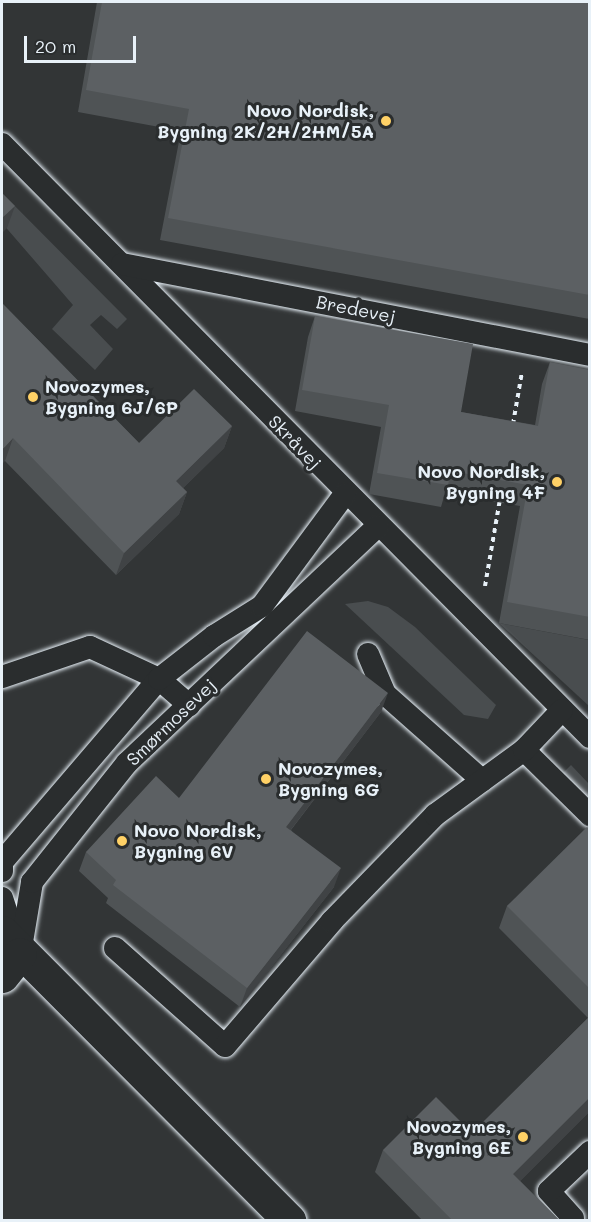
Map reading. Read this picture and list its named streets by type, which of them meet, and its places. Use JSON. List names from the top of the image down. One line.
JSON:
{"streets":{"lane":["Bredevej","Skråvej","Smørmosevej"]},"crossings":[["Bredevej","Skråvej"],["Skråvej","Smørmosevej"]],"places":["Novo Nordisk, Bygning 2K/2H/2HM/5A","Novozymes, Bygning 6J/6P","Novo Nordisk, Bygning 4F","Novozymes, Bygning 6G","Novo Nordisk, Bygning 6V","Novozymes, Bygning 6E"],"scale_bar":"20 m"}
